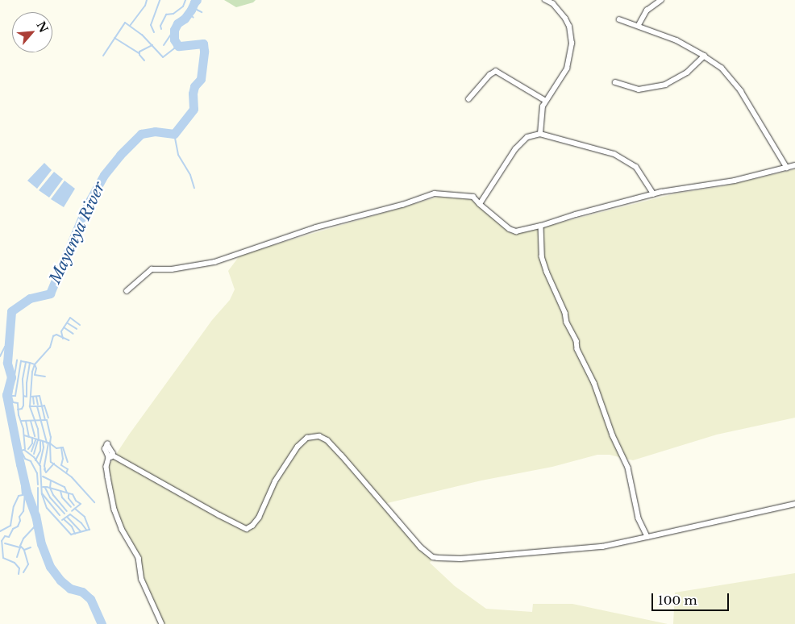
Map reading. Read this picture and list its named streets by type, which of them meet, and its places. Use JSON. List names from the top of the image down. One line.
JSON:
{"water":["Mayanya River"],"scale_bar":"100 m","north":"top right"}
